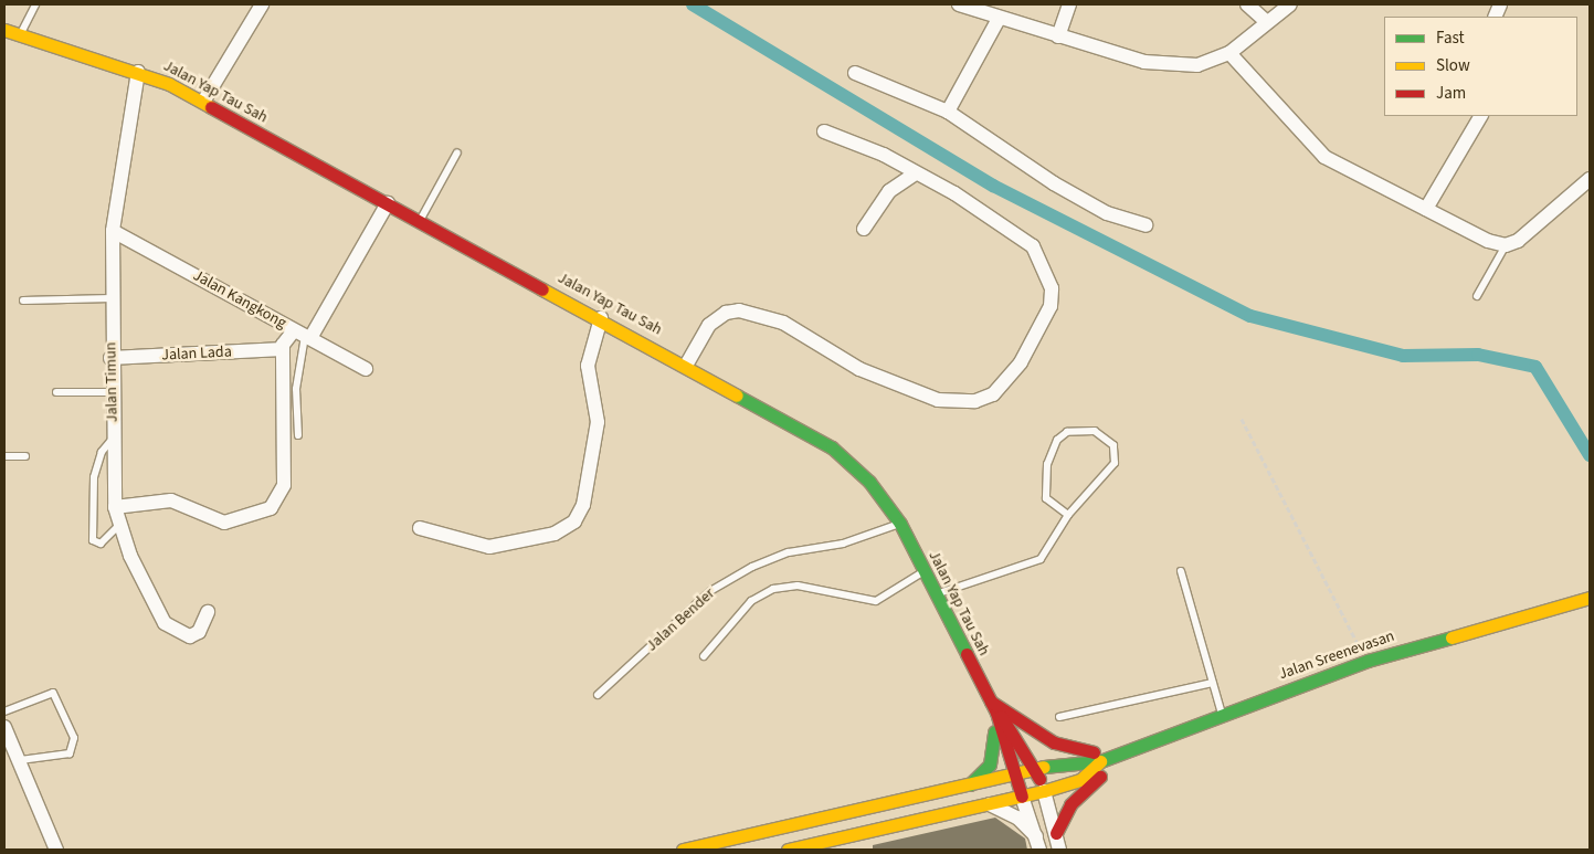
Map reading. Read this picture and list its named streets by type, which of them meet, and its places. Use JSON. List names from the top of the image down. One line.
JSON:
{"streets":{"street":["Jalan Yap Tau Sah","Jalan Kangkong","Jalan Lada","Jalan Timun","Jalan Sreenevasan"],"lane":["Jalan Bender"]},"crossings":[["Jalan Yap Tau Sah","Jalan Timun"],["Jalan Yap Tau Sah","Jalan Bender"],["Jalan Kangkong","Jalan Timun"],["Jalan Lada","Jalan Timun"]],"legend":["Fast","Slow","Jam"]}
